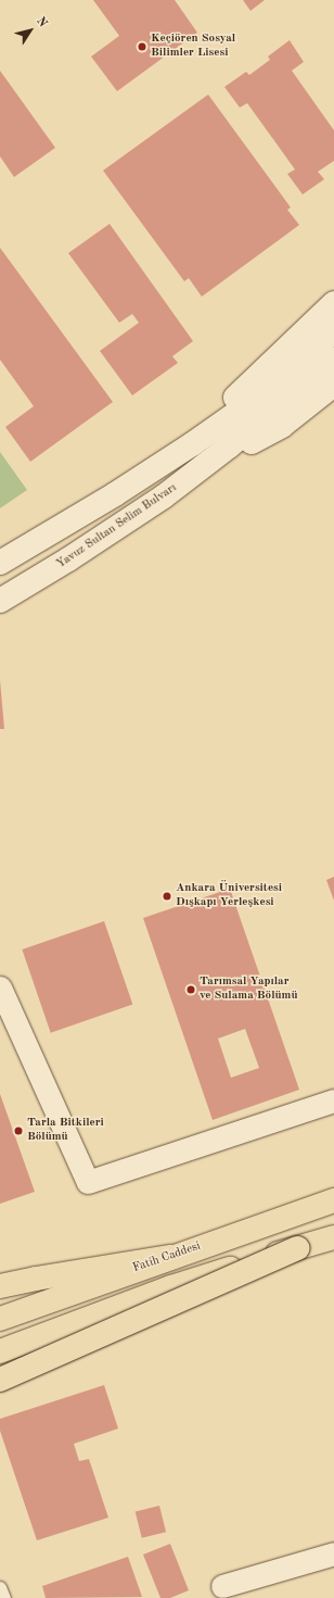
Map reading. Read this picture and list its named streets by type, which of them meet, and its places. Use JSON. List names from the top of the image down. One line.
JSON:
{"streets":{"main road":["Yavuz Sultan Selim Bulvarı","Fatih Caddesi"]},"places":["Keçiören Sosyal Bilimler Lisesi","Ankara Üniversitesi Dışkapı Yerleşkesi","Tarımsal Yapılar ve Sulama Bölümü","Tarla Bitkileri Bölümü"],"north":"top right"}
